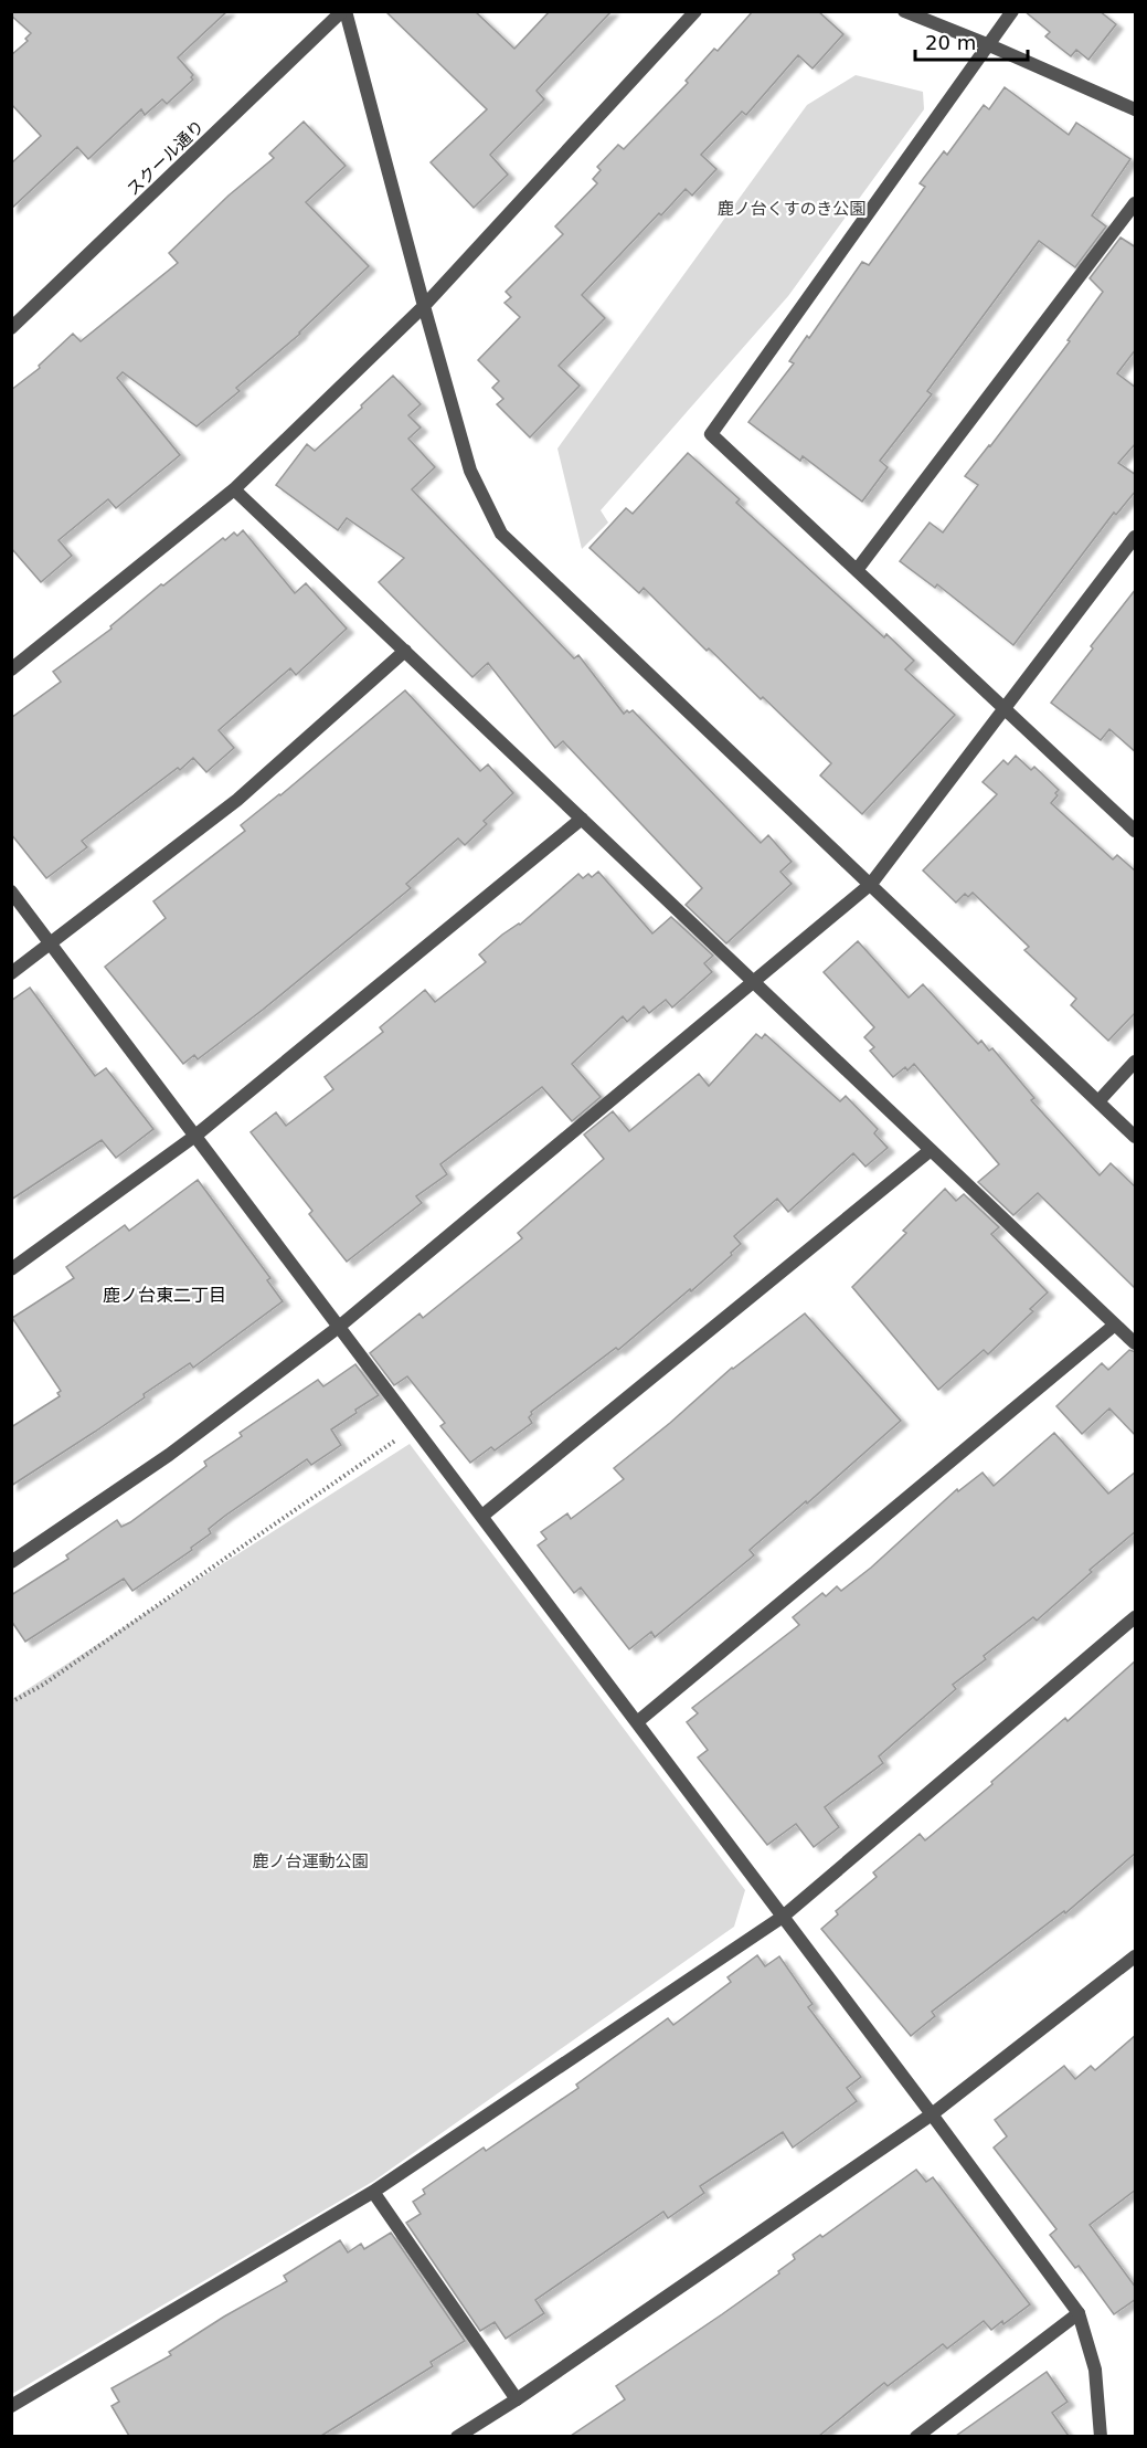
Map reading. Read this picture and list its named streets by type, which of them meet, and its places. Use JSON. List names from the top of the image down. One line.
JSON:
{"streets":{"street":["スクール通り"]},"districts":["鹿ノ台東二丁目"],"parks":["鹿ノ台くすのき公園","鹿ノ台運動公園"],"scale_bar":"20 m"}
